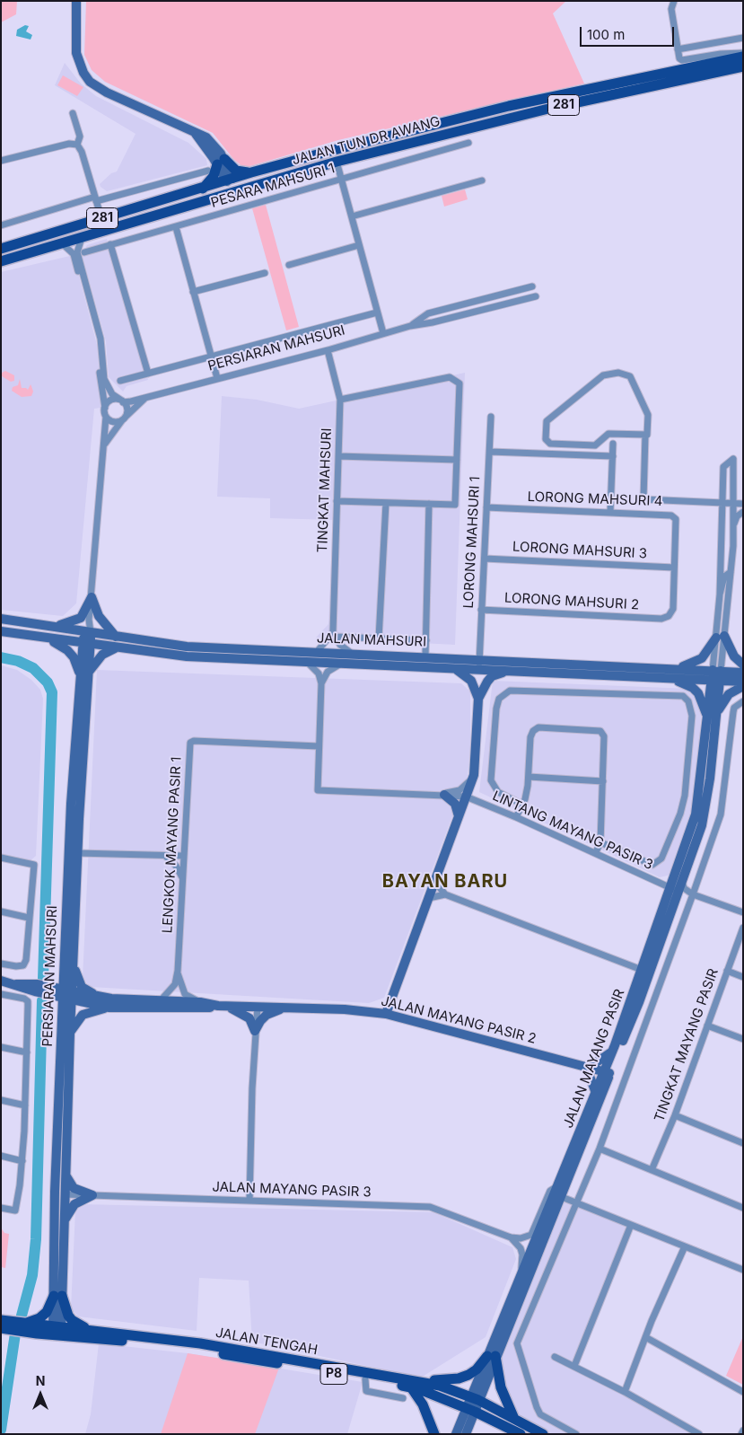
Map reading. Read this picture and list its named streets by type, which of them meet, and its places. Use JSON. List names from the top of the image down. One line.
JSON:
{"streets":{"main road":["281","JALAN TUN DR AWANG","JALAN TENGAH","P8"],"street":["PESARA MAHSURI 1","PERSIARAN MAHSURI","TINGKAT MAHSURI","LORONG MAHSURI 4","LORONG MAHSURI 1","LORONG MAHSURI 3","LORONG MAHSURI 2","JALAN MAHSURI","LINTANG MAYANG PASIR 3","LENGKOK MAYANG PASIR 1","JALAN MAYANG PASIR 2","TINGKAT MAYANG PASIR","JALAN MAYANG PASIR","JALAN MAYANG PASIR 3"]},"crossings":[["PERSIARAN MAHSURI","TINGKAT MAHSURI"],["PERSIARAN MAHSURI","JALAN MAHSURI"],["PERSIARAN MAHSURI","LENGKOK MAYANG PASIR 1"],["PERSIARAN MAHSURI","JALAN MAYANG PASIR 2"],["PERSIARAN MAHSURI","JALAN MAYANG PASIR 3"],["PERSIARAN MAHSURI","JALAN TENGAH"],["LORONG MAHSURI 4","LORONG MAHSURI 1"],["LORONG MAHSURI 4","LORONG MAHSURI 3"],["LORONG MAHSURI 4","LORONG MAHSURI 2"],["LORONG MAHSURI 1","LORONG MAHSURI 3"],["LORONG MAHSURI 1","LORONG MAHSURI 2"],["LORONG MAHSURI 1","JALAN MAHSURI"],["JALAN MAHSURI","JALAN MAYANG PASIR"],["LINTANG MAYANG PASIR 3","LENGKOK MAYANG PASIR 1"],["LINTANG MAYANG PASIR 3","JALAN MAYANG PASIR"],["LENGKOK MAYANG PASIR 1","JALAN MAYANG PASIR 2"],["JALAN MAYANG PASIR 2","JALAN MAYANG PASIR"],["JALAN MAYANG PASIR","JALAN MAYANG PASIR 3"],["JALAN MAYANG PASIR","JALAN TENGAH"]],"districts":["BAYAN BARU"],"scale_bar":"100 m","north":"top"}
